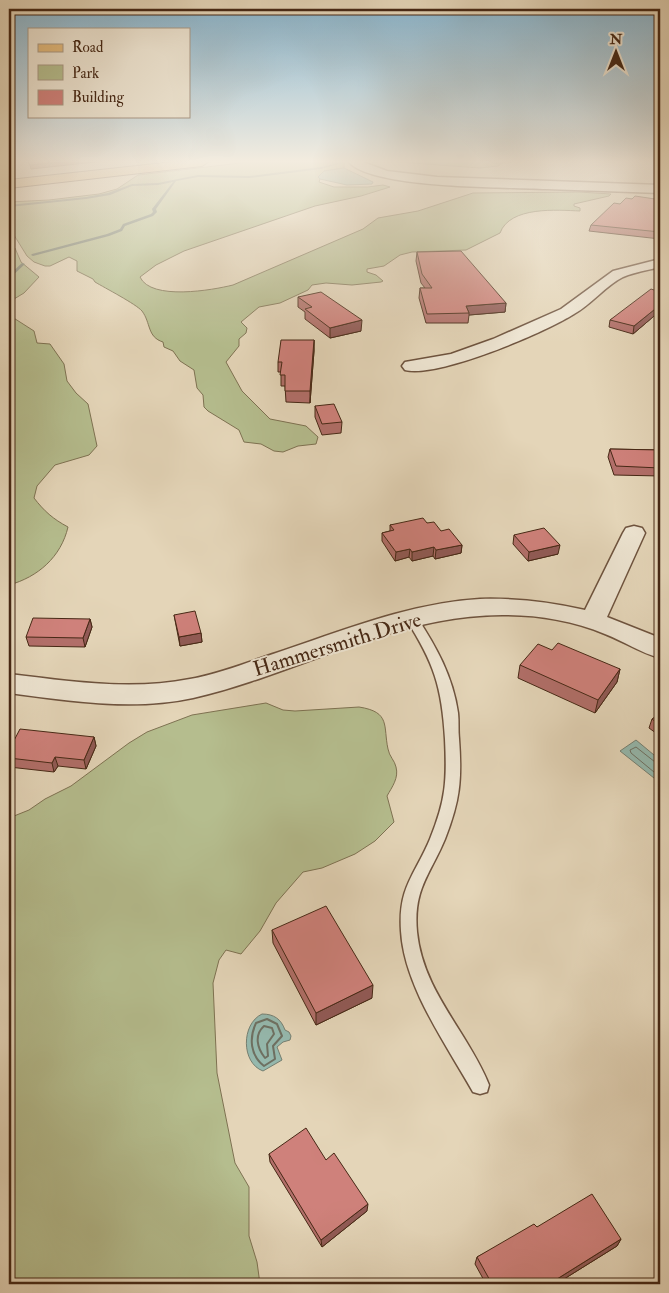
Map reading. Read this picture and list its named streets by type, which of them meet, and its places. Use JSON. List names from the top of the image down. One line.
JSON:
{"streets":{"street":["Hammersmith Drive"]},"legend":["Road","Park","Building"],"north":"top"}
